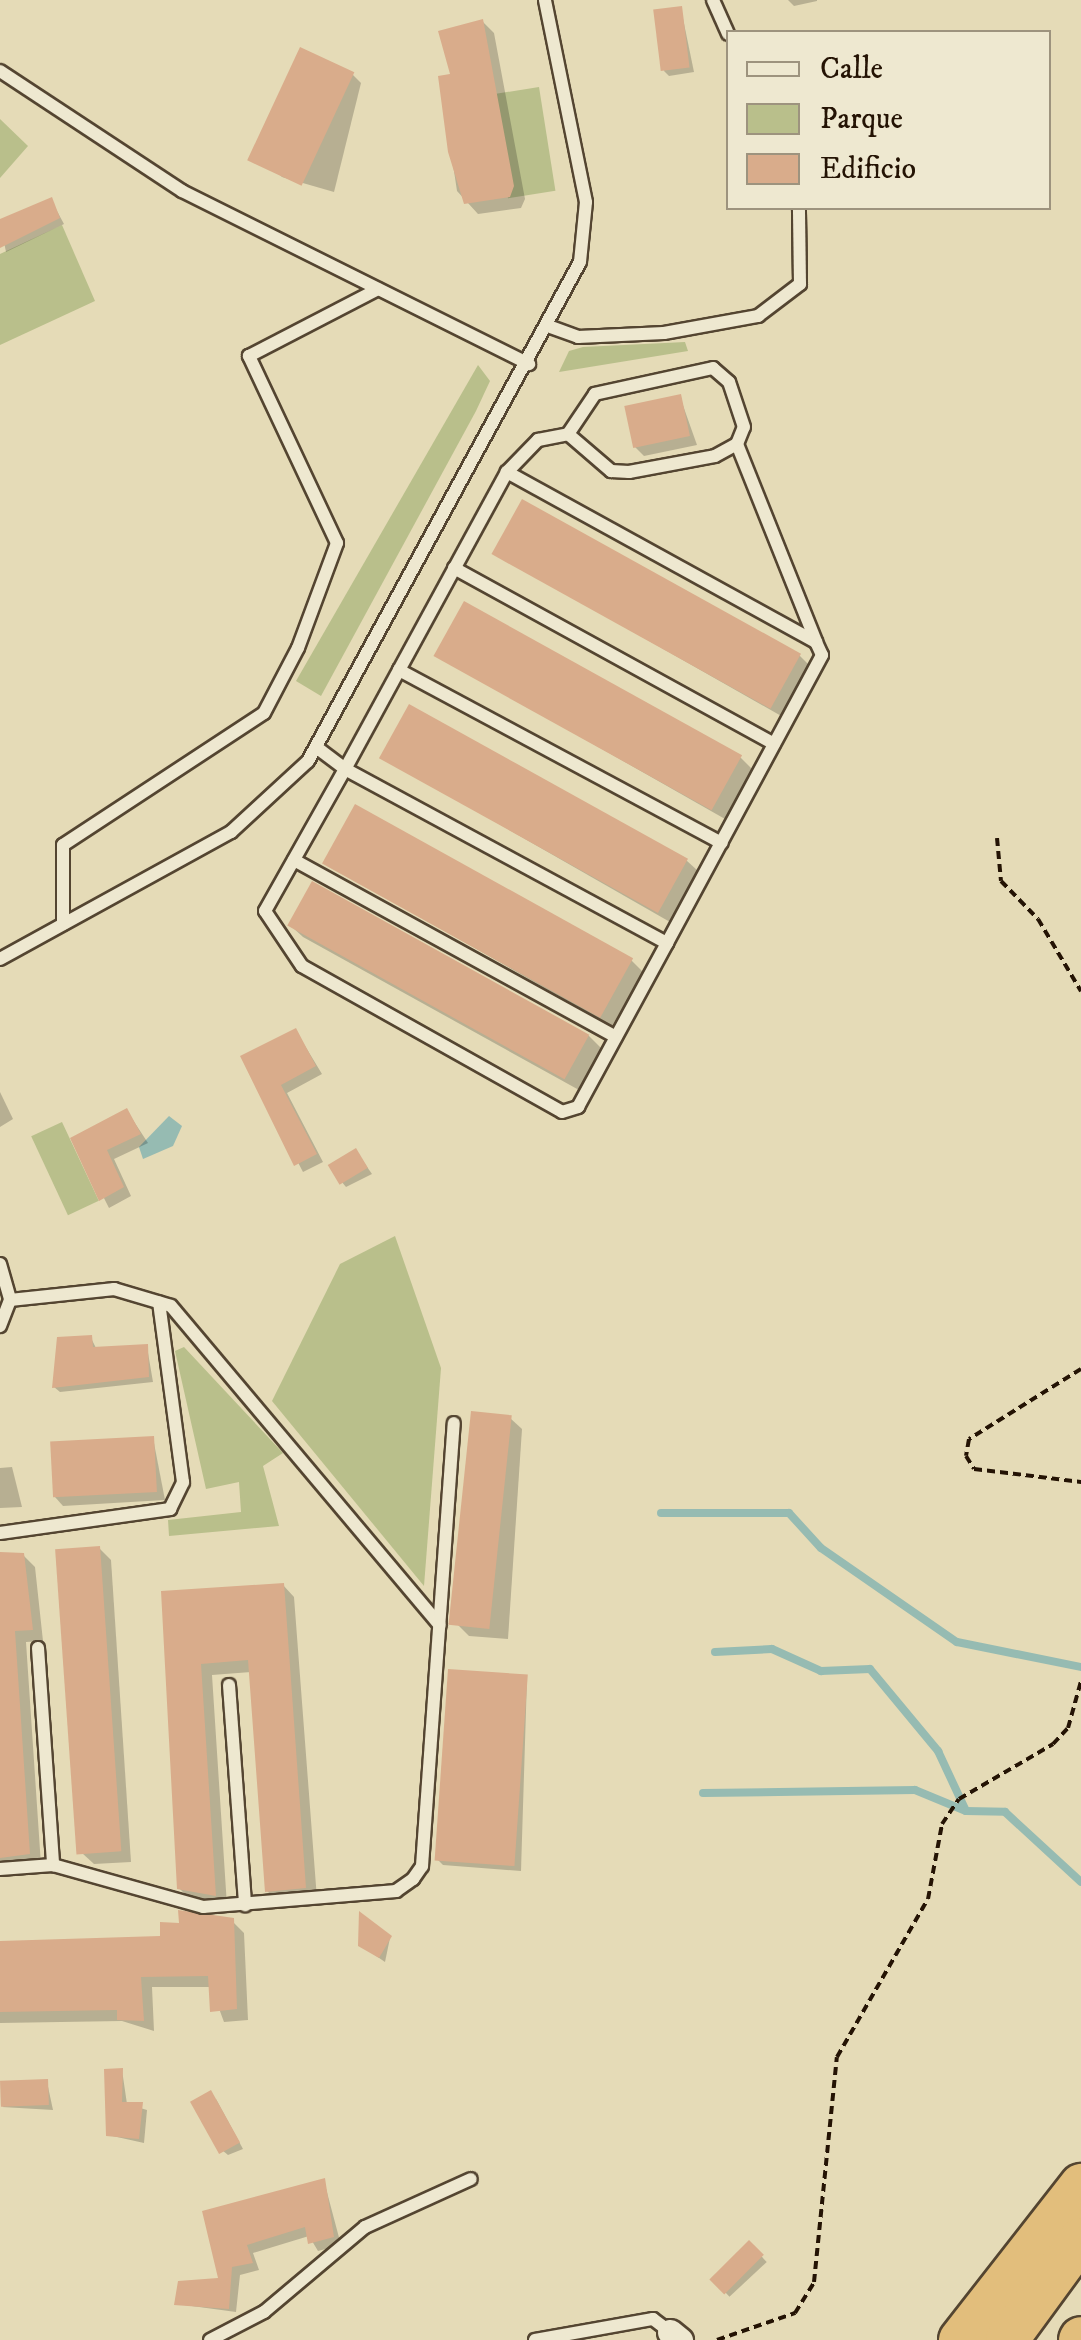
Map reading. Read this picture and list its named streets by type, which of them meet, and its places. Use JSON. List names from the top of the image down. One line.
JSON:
{"legend":["Calle","Parque","Edificio"]}
